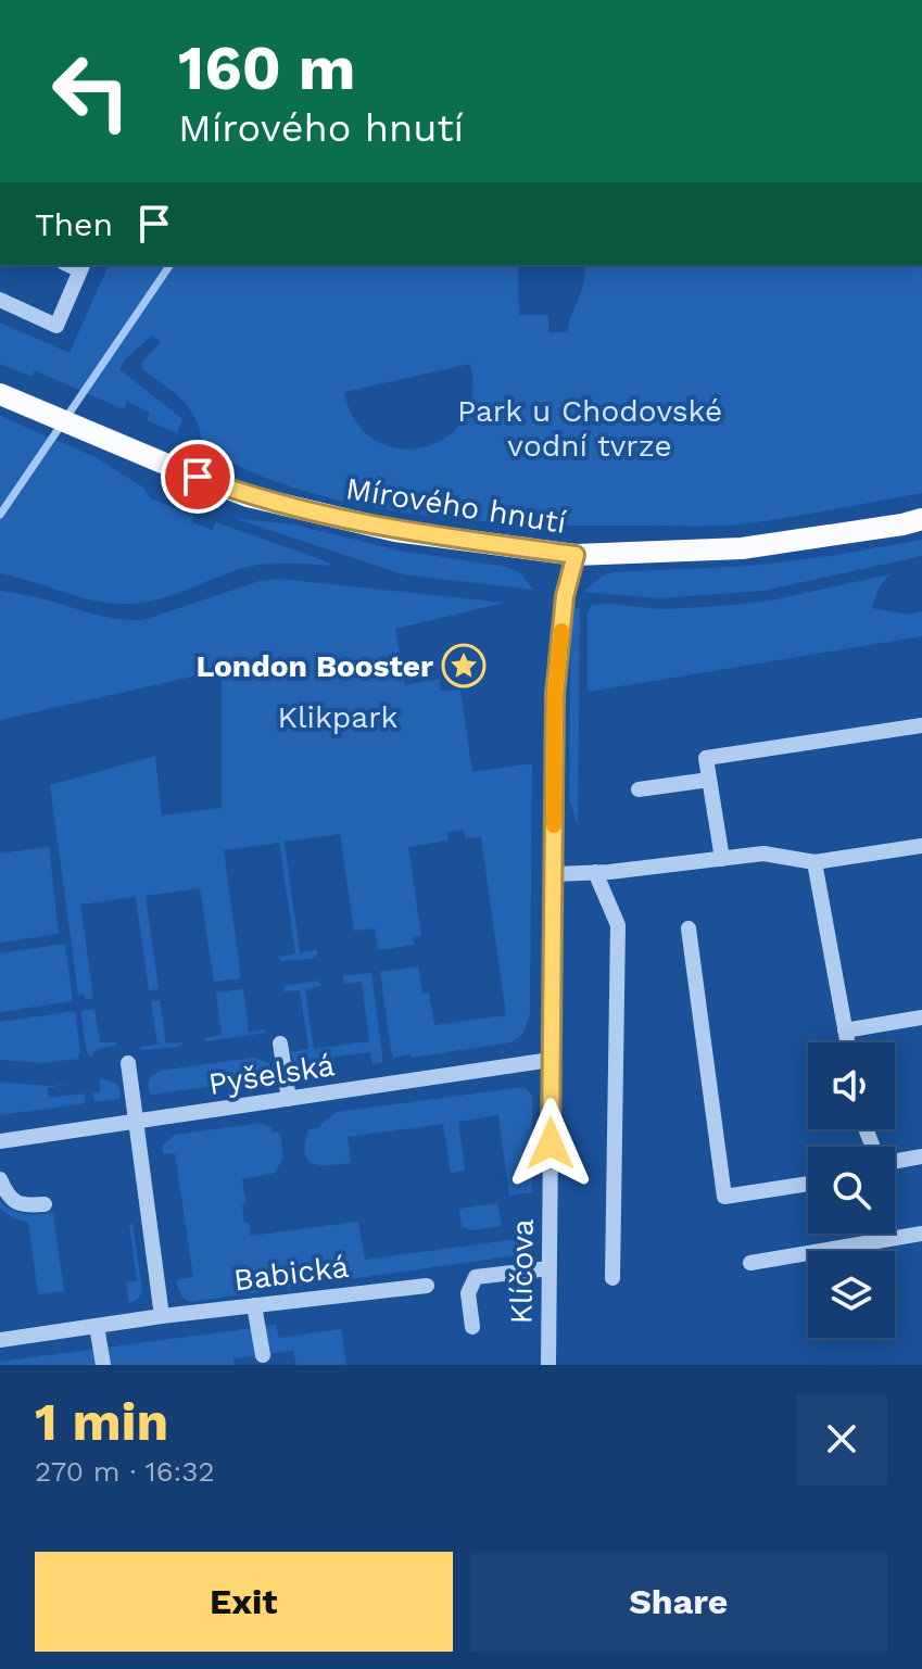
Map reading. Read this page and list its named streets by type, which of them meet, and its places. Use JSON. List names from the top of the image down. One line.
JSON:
{"streets":{"main road":["Mírového hnutí"],"street":["Pyšelská","Klíčova","Babická"]},"crossings":[["Mírového hnutí","Klíčova"],["Pyšelská","Klíčova"]],"parks":["Park u Chodovské vodní tvrze","Klikpark"],"places":{"place":["London Booster"]},"page":{"turn":["160 m","Mírového hnutí"],"then":"Then","heading":["1 min","270 m · 16:32"],"buttons":["Exit","Share"]}}
